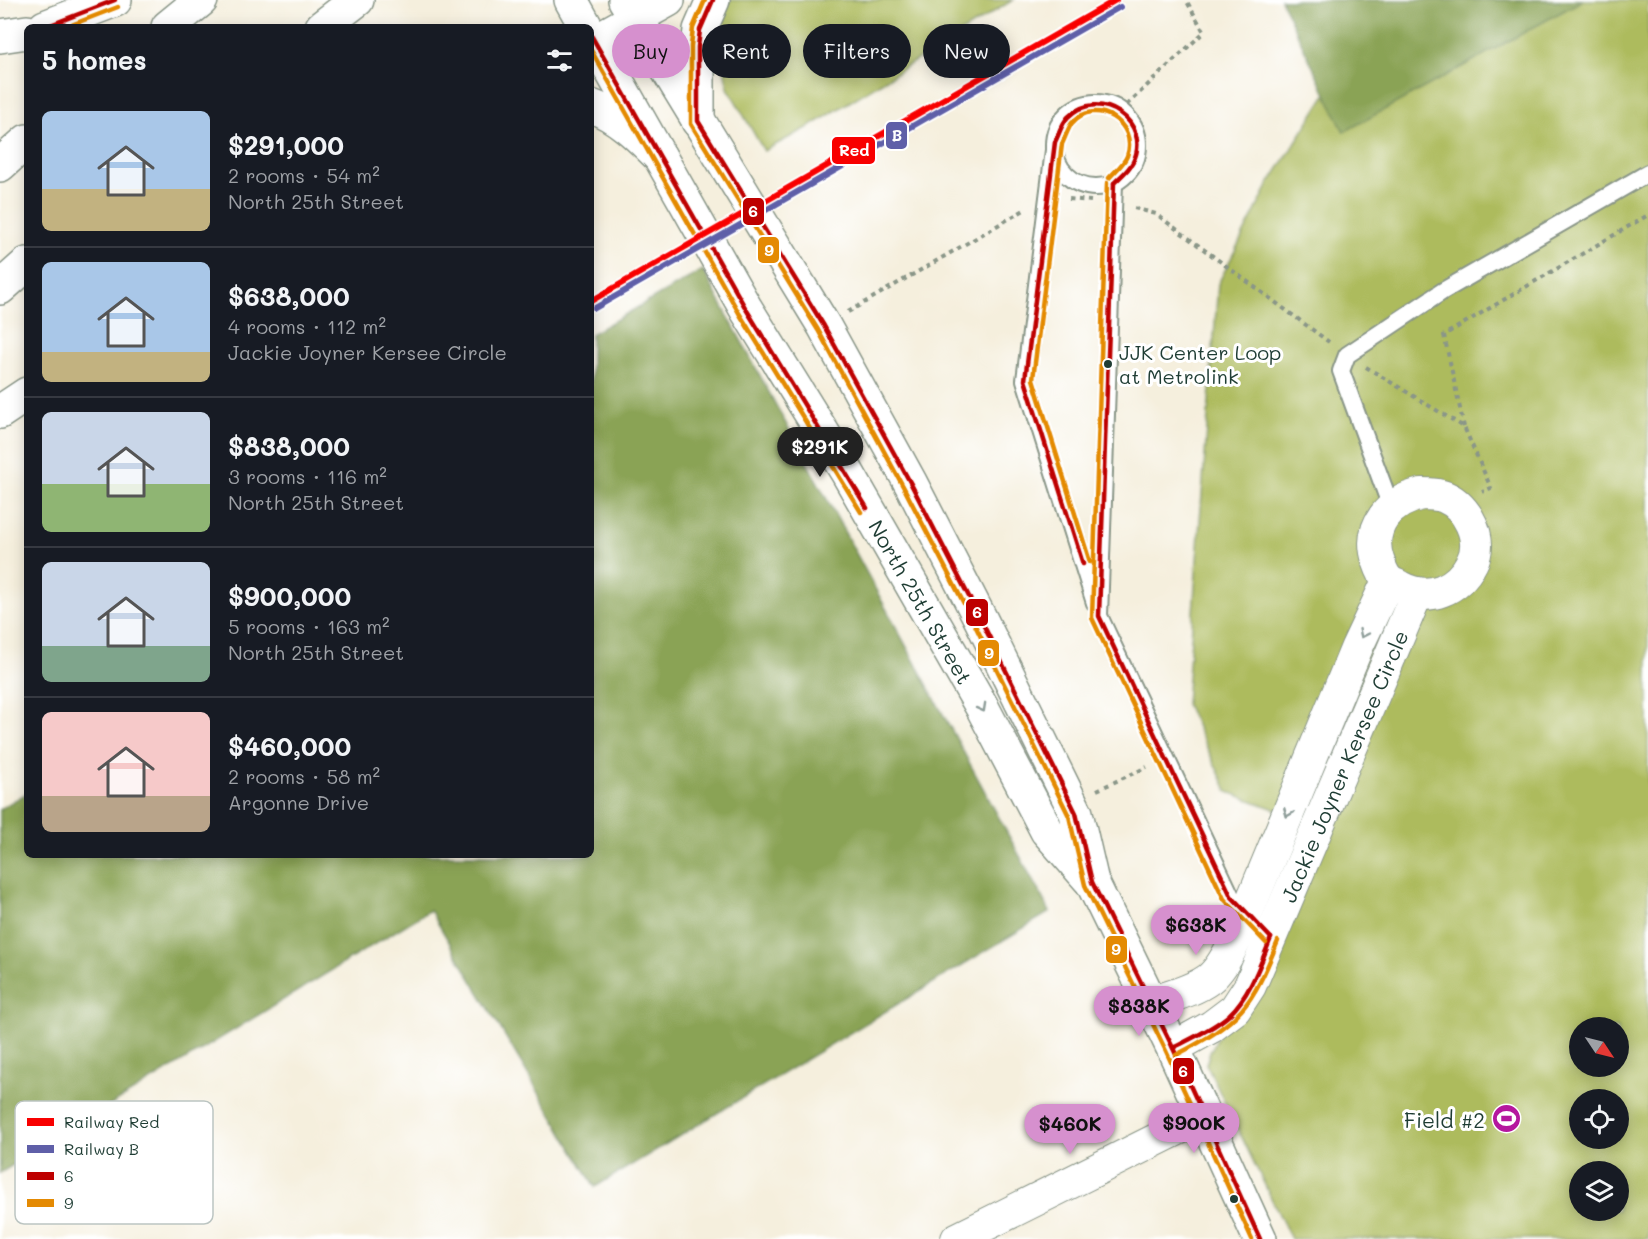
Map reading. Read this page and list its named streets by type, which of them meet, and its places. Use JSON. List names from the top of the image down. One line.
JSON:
{"streets":{"main road":["North 25th Street"],"street":["Jackie Joyner Kersee Circle"]},"crossings":[["North 25th Street","Jackie Joyner Kersee Circle"]],"places":{"other":["JJK Center Loop at Metrolink"],"sports":["Field #2"]},"lines":["rail line Red","transit line 6","transit line 9","rail line B"],"legend":["Railway Red","Railway B","6","9"],"north":"bottom right","page":{"chip":["Buy","Rent","Filters","New"],"heading":"5 homes","list":[{"name":"$291,000","note":"2 rooms · 54 m² · North 25th Street"},{"name":"$638,000","note":"4 rooms · 112 m² · Jackie Joyner Kersee Circle"},{"name":"$838,000","note":"3 rooms · 116 m² · North 25th Street"},{"name":"$900,000","note":"5 rooms · 163 m² · North 25th Street"},{"name":"$460,000","note":"2 rooms · 58 m² · Argonne Drive"}],"price":["$291K","$638K","$838K","$900K","$460K"]}}
